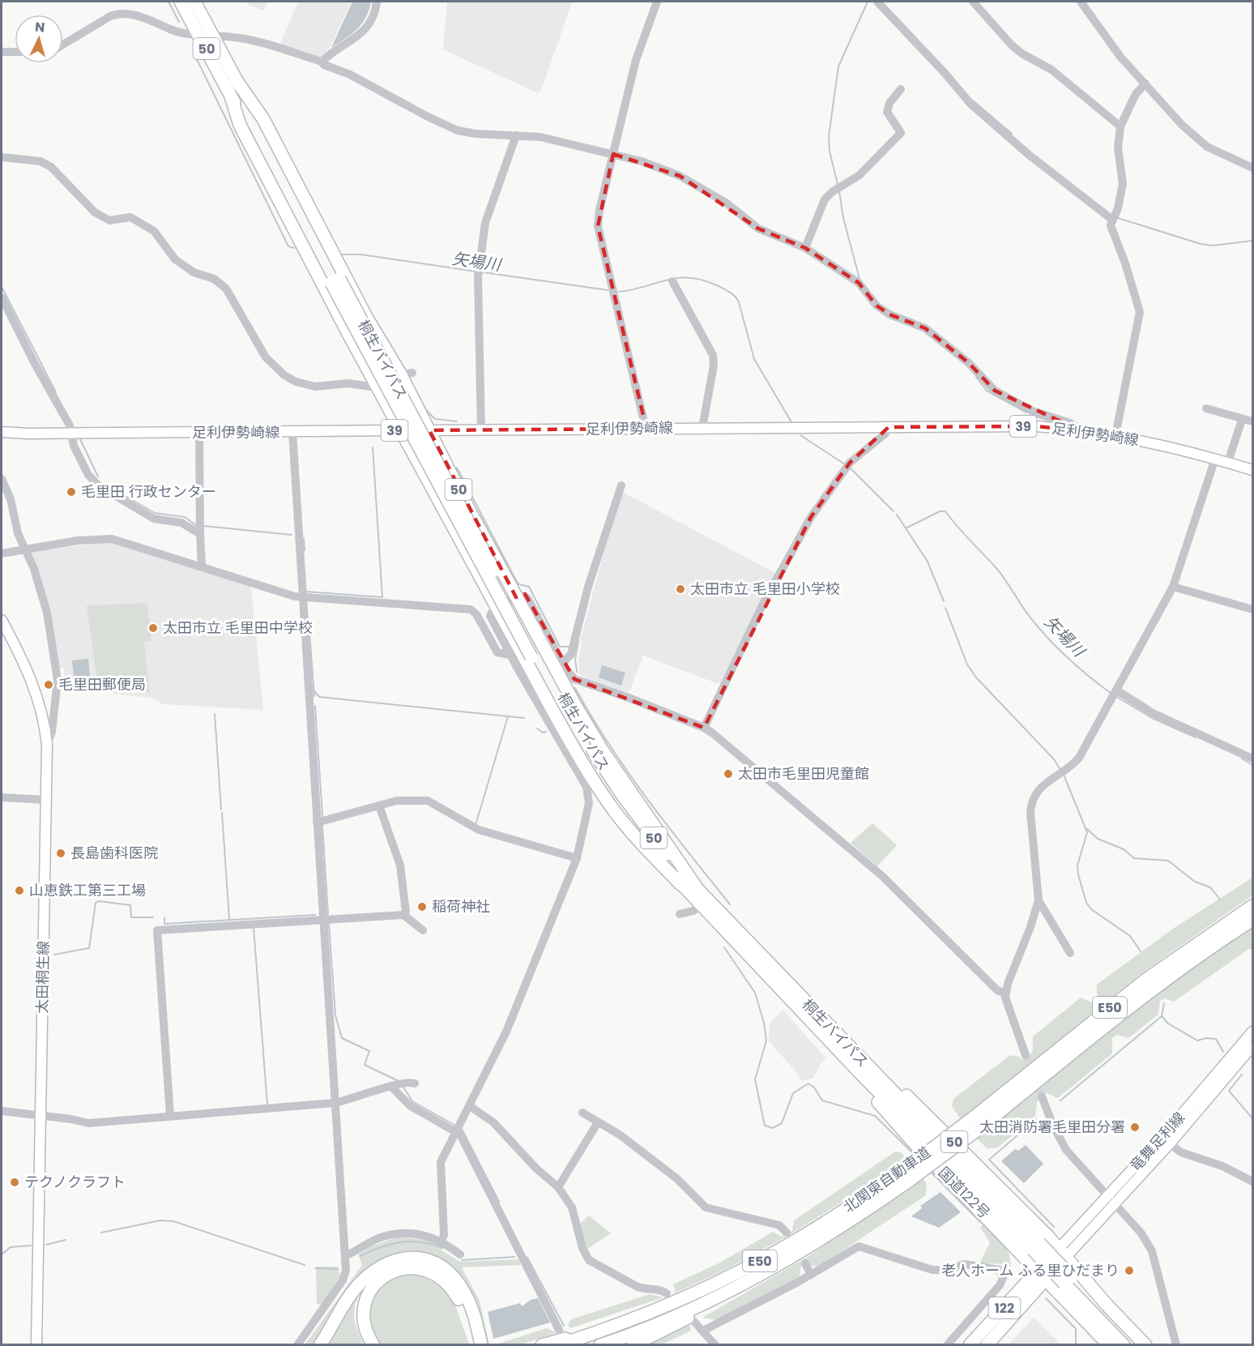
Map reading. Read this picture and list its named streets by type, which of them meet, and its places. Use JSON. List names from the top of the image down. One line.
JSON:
{"streets":{"highway":["50","桐生バイパス","E50","北関東自動車道","国道122号","122"],"main road":["39","足利伊勢崎線","太田桐生線","竜舞足利線"]},"crossings":[["50","桐生バイパス"],["50","足利伊勢崎線"],["50","竜舞足利線"],["50","国道122号"],["50","122"],["桐生バイパス","国道122号"],["竜舞足利線","122"],["国道122号","122"]],"water":["矢場川"],"places":["毛里田 行政センター","太田市立 毛里田小学校","太田市立 毛里田中学校","毛里田郵便局","太田市毛里田児童館","長島歯科医院","山恵鉄工第三工場","稲荷神社","太田消防署毛里田分署","テクノクラフト","老人ホーム ふる里ひだまり"],"north":"top"}
